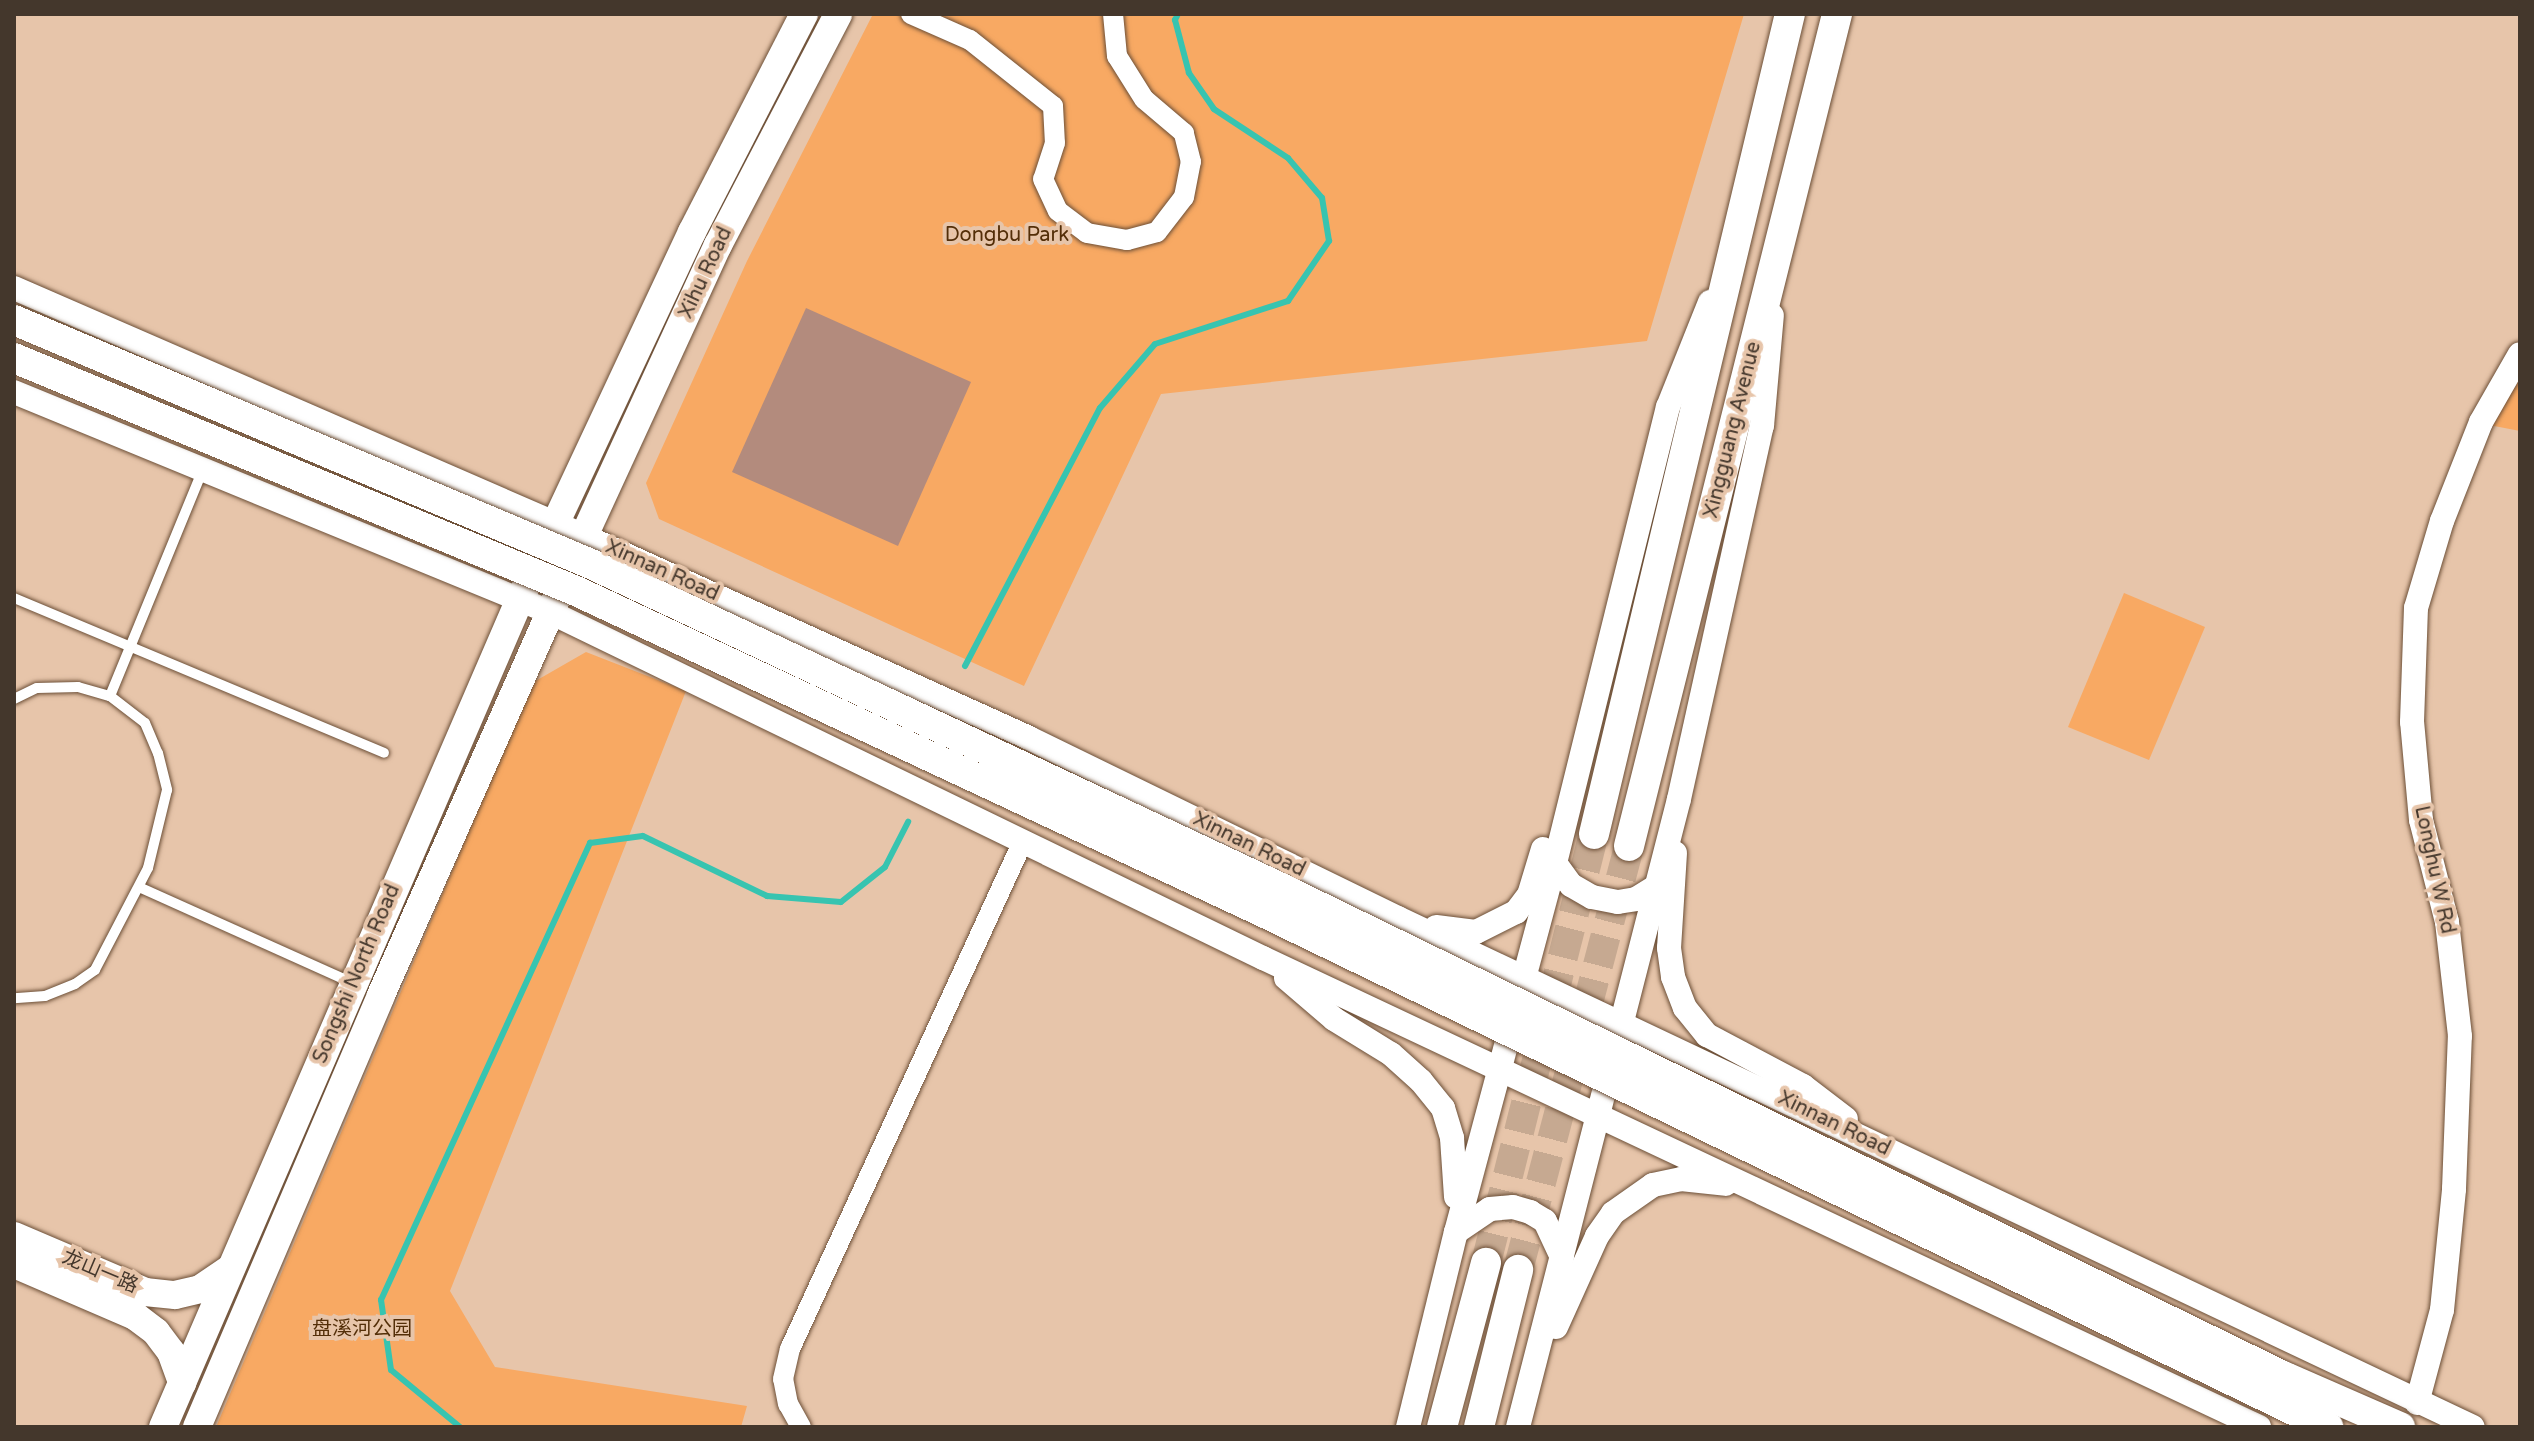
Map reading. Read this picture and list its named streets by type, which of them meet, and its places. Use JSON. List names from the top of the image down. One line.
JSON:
{"streets":{"main road":["Xihu Road","Xingguang Avenue","Xinnan Road","Songshi North Road","龙山一路"],"street":["Longhu W Rd"]},"crossings":[["Xihu Road","Xinnan Road"],["Xihu Road","Songshi North Road"],["Xinnan Road","Longhu W Rd"],["Xinnan Road","Songshi North Road"],["Songshi North Road","龙山一路"]],"parks":["Dongbu Park","盘溪河公园"]}
